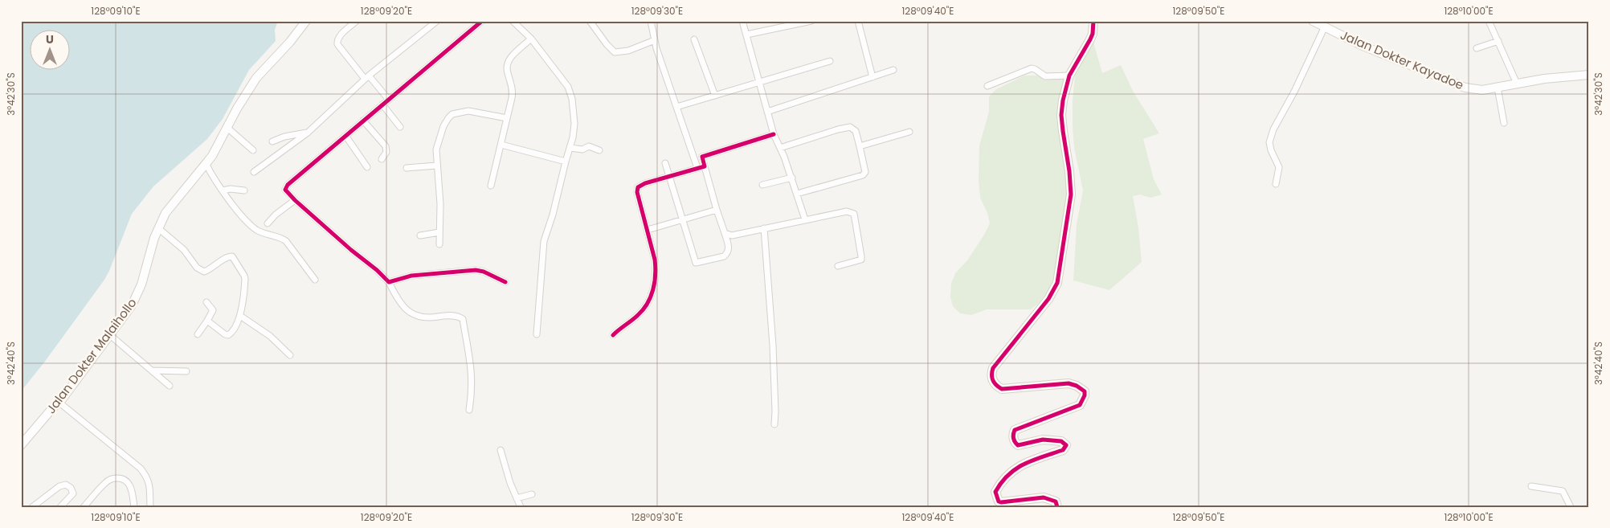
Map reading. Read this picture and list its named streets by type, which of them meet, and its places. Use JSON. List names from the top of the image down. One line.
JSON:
{"streets":{"street":["Jalan Dokter Kayadoe","Jalan Dokter Malaihollo"]},"north":"top","coordinates":["128°09'10\"E","128°09'20\"E","128°09'30\"E","128°09'40\"E","128°09'50\"E","128°10'00\"E","3°42'30\"S","3°42'40\"S"]}
